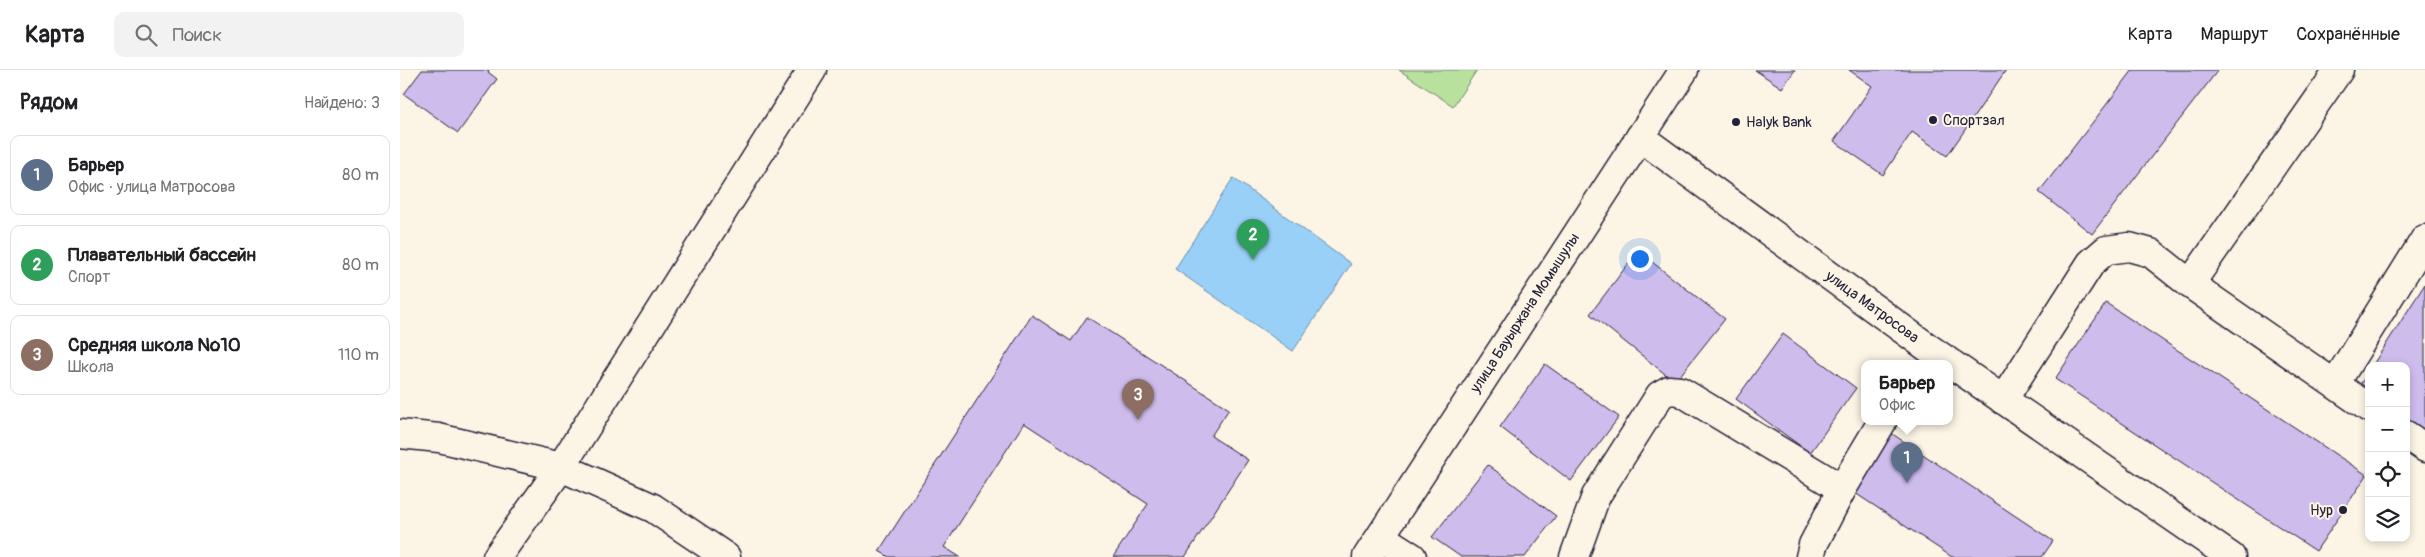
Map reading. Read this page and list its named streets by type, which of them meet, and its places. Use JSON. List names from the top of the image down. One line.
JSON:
{"streets":{"street":["улица Матросова","улица Бауыржана Момышулы"]},"crossings":[["улица Матросова","улица Бауыржана Момышулы"]],"places":["Спортзал","Halyk Bank","Нур"],"page":{"header":"Карта","search":"Поиск","nav":["Карта","Маршрут","Сохранённые"],"heading":["Рядом","Найдено: 3"],"list":[{"mark":"1","name":"Барьер","note":"Офис · улица Матросова","value":"80 m"},{"mark":"2","name":"Плавательный бассейн","note":"Спорт","value":"80 m"},{"mark":"3","name":"Средняя школа №10","note":"Школа","value":"110 m"}],"pins":["2","3","1"],"popup":["Барьер","Офис"],"map_buttons":["+","−"]}}
